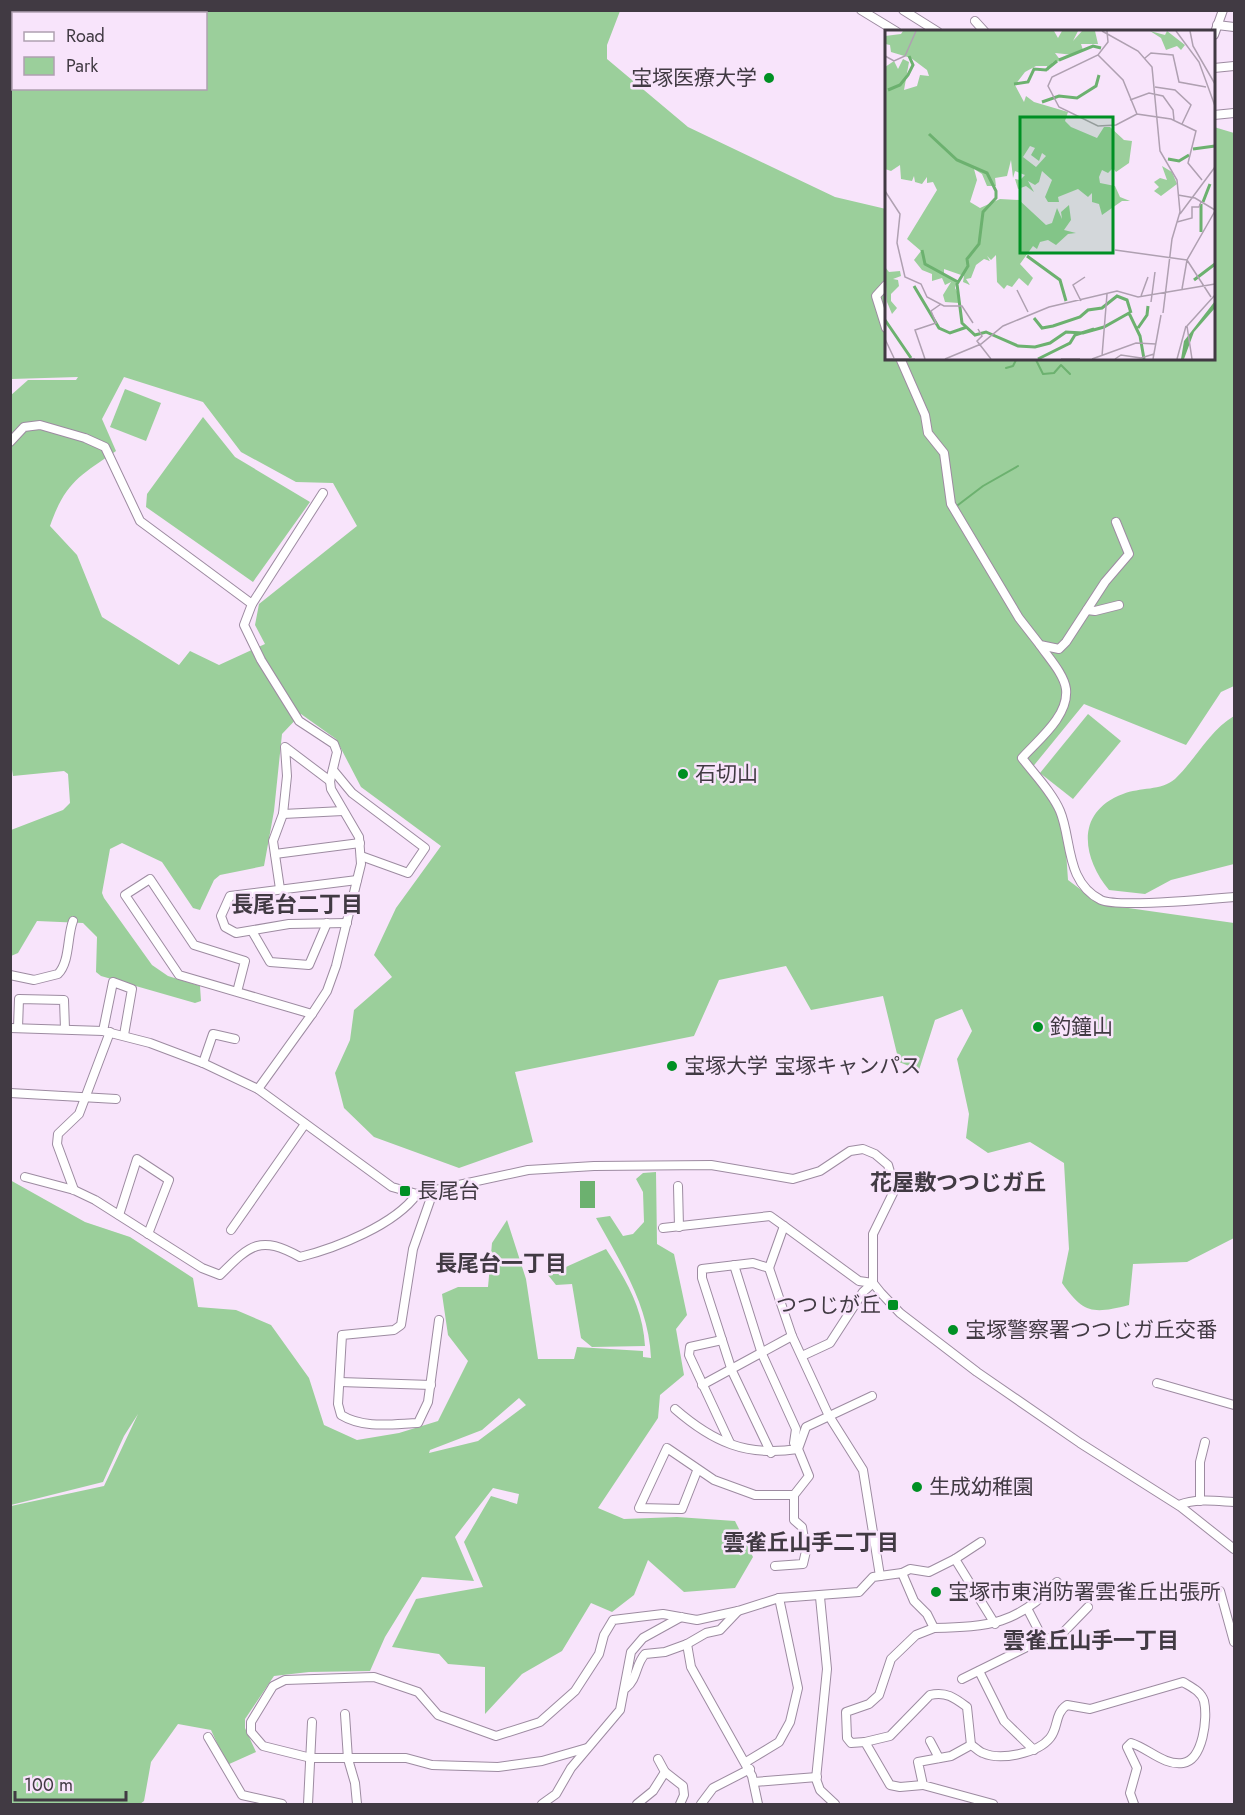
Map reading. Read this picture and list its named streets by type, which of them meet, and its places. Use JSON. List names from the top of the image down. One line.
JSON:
{"districts":["長尾台二丁目","花屋敷つつじガ丘","長尾台一丁目","雲雀丘山手二丁目","雲雀丘山手一丁目"],"places":{"other":["宝塚医療大学","石切山","釣鐘山","宝塚大学 宝塚キャンパス","宝塚警察署つつじガ丘交番","生成幼稚園","宝塚市東消防署雲雀丘出張所"],"transit":["長尾台","つつじが丘"]},"legend":["Road","Park"],"scale_bar":"100 m"}
